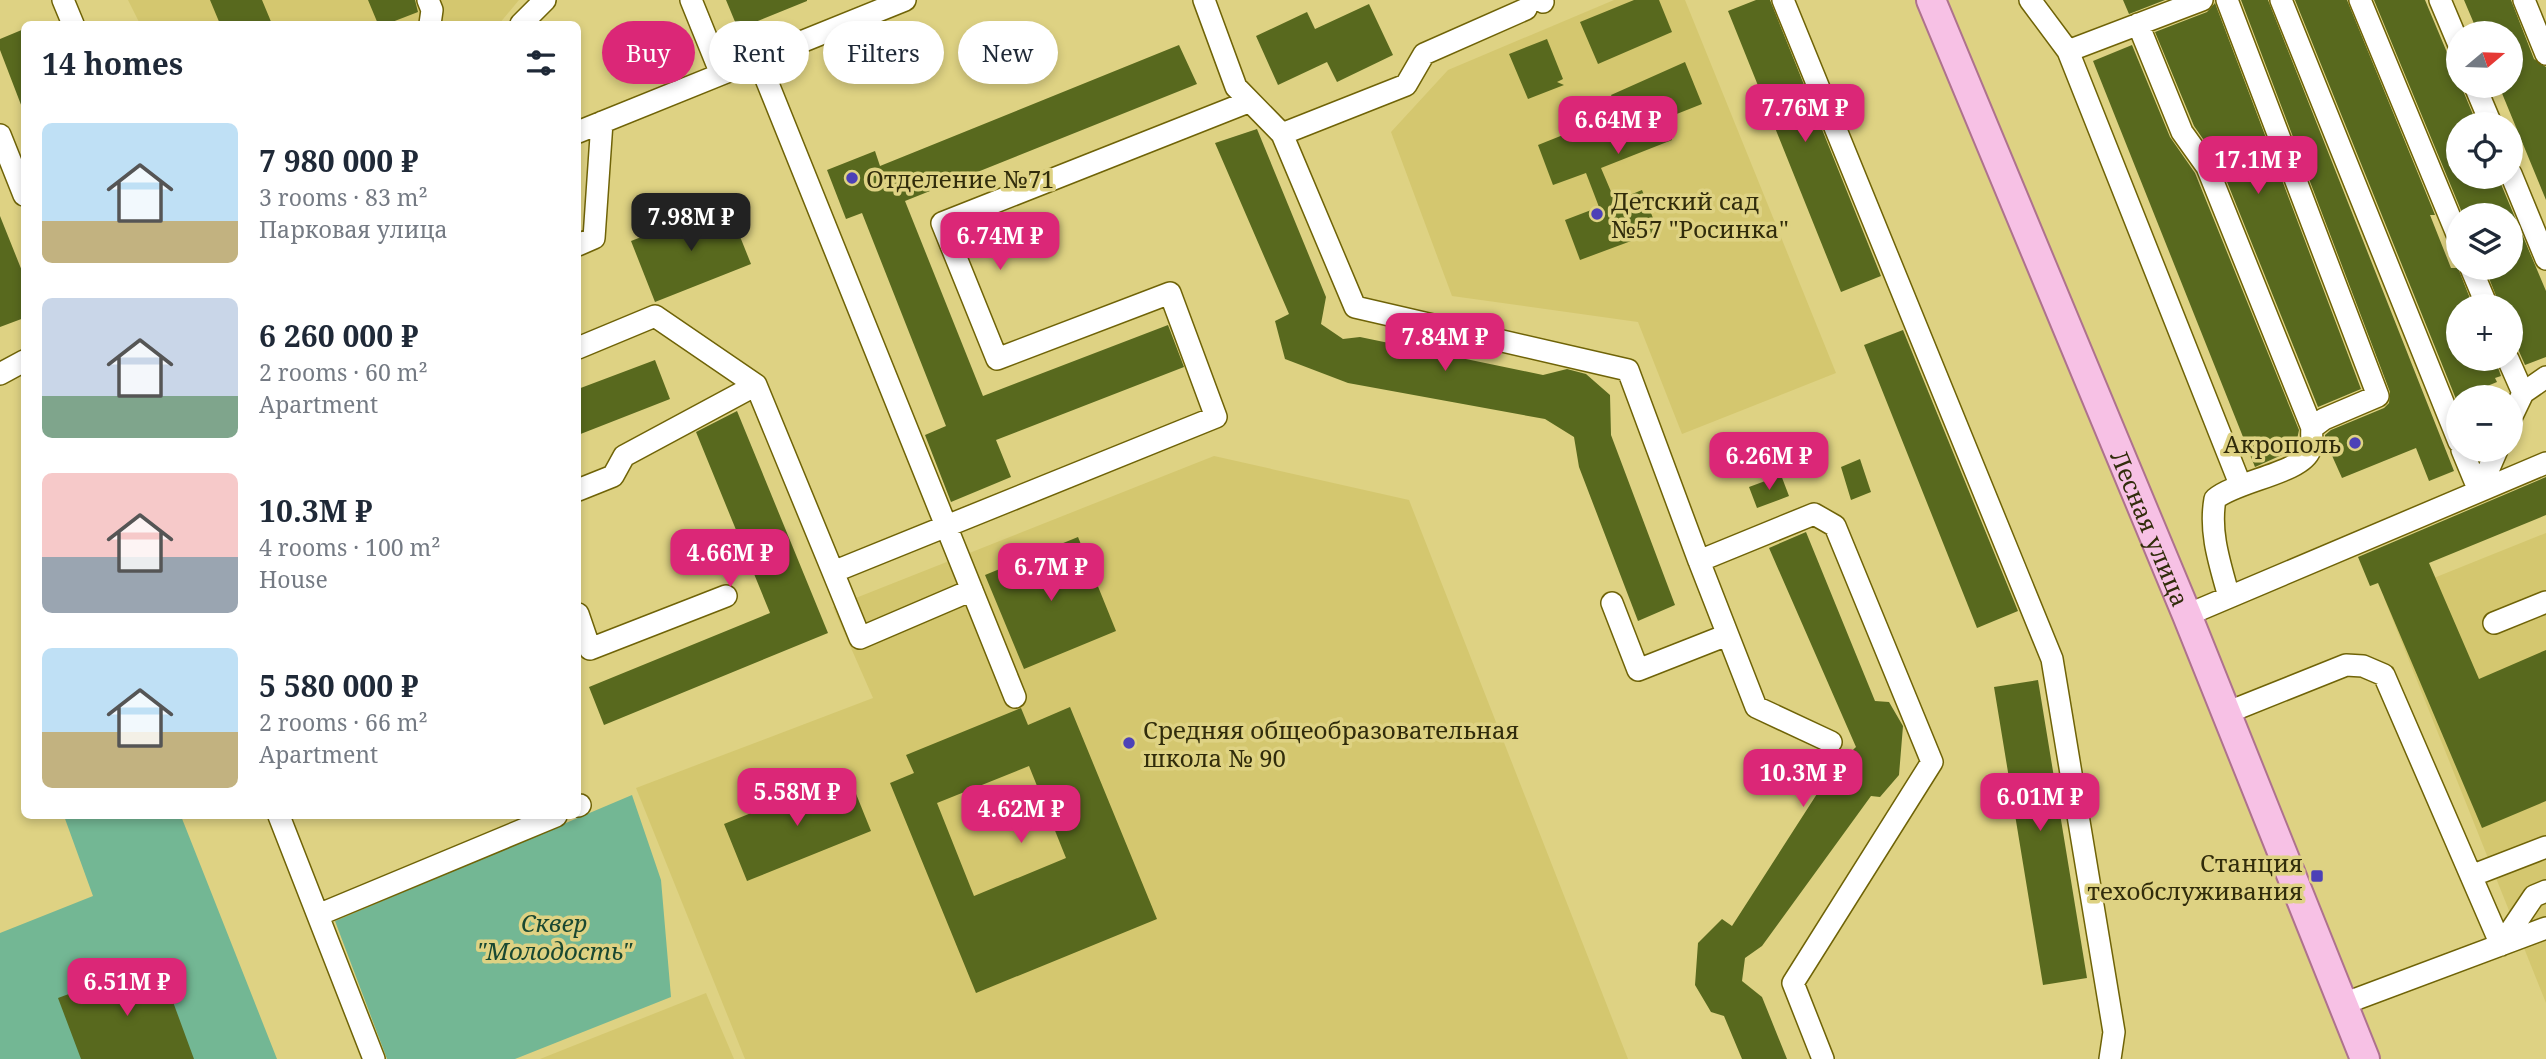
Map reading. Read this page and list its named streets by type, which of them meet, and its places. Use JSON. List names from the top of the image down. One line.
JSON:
{"streets":{"main road":["Лесная улица"]},"parks":["Сквер \"Молодость\""],"places":{"other":["Отделение №71","Детский сад №57 \"Росинка\"","Акрополь","Средняя общеобразовательная школа № 90"],"transit":["Станция техобслуживания"]},"north":"right","page":{"map_buttons":["+","−"],"chip":["Buy","Rent","Filters","New"],"heading":"14 homes","price":["7.76M ₽","6.64M ₽","17.1M ₽","7.98M ₽","6.74M ₽","7.84M ₽","6.26M ₽","4.66M ₽","6.7M ₽","10.3M ₽","5.58M ₽","6.01M ₽","4.62M ₽","6.51M ₽"],"list":[{"name":"7 980 000 ₽","note":"3 rooms · 83 m² · Парковая улица"},{"name":"6 260 000 ₽","note":"2 rooms · 60 m² · Apartment"},{"name":"10.3M ₽","note":"4 rooms · 100 m² · House"},{"name":"5 580 000 ₽","note":"2 rooms · 66 m² · Apartment"}]}}
